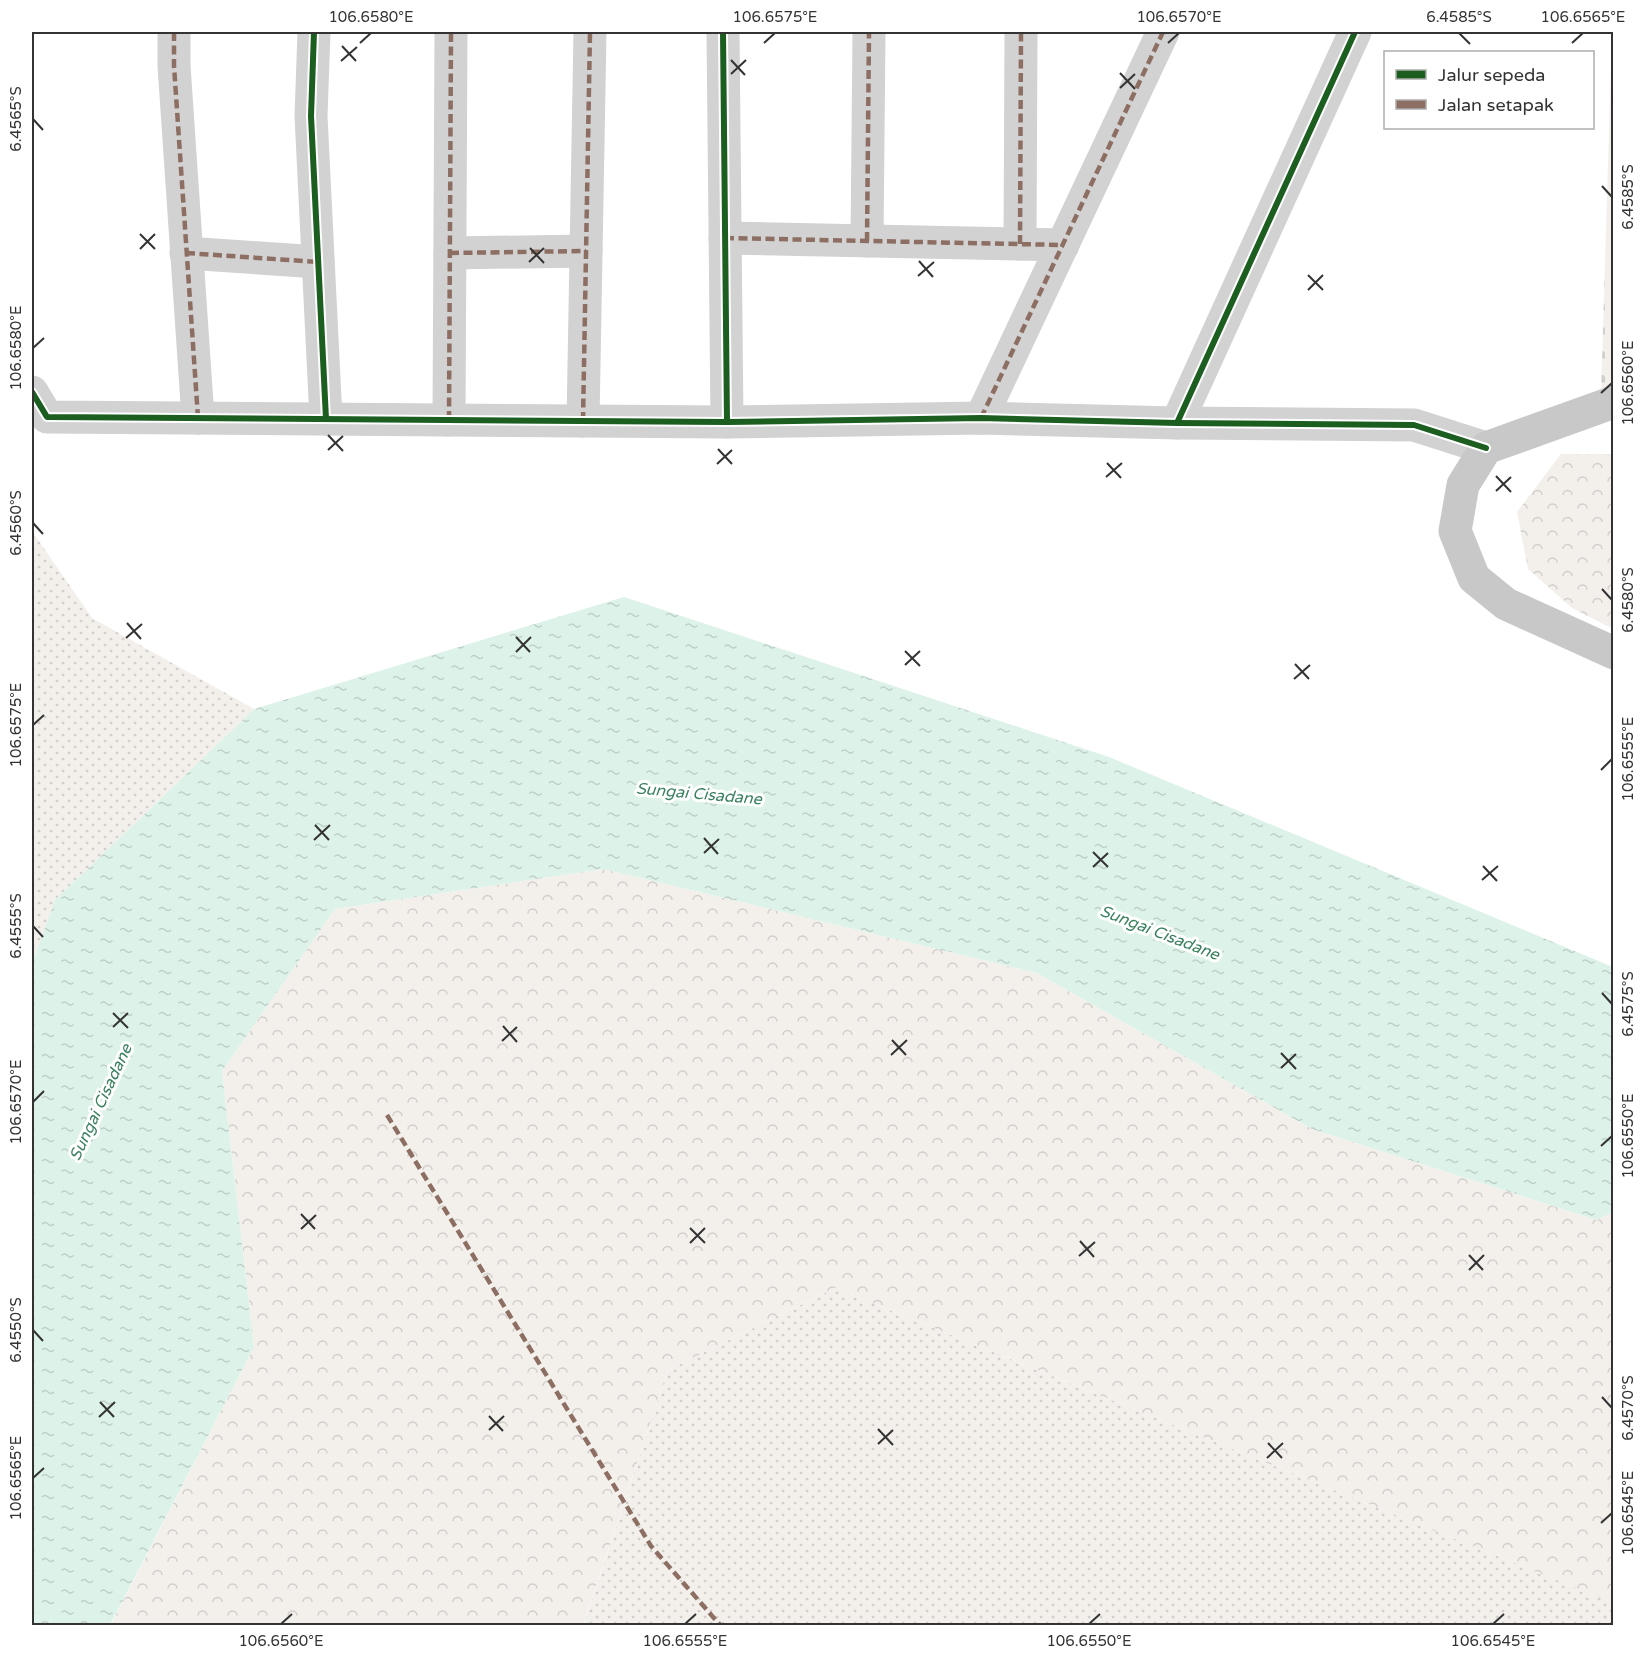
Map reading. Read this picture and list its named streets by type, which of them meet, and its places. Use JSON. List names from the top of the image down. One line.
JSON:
{"water":["Sungai Cisadane"],"legend":["Jalur sepeda","Jalan setapak"],"coordinates":["106.6580°E","106.6575°E","106.6570°E","6.4585°S","106.6565°E","6.4565°S","106.6560°E","6.4560°S","6.4580°S","106.6555°E","6.4555°S","6.4575°S","106.6550°E","6.4550°S","6.4570°S","106.6545°E"]}
